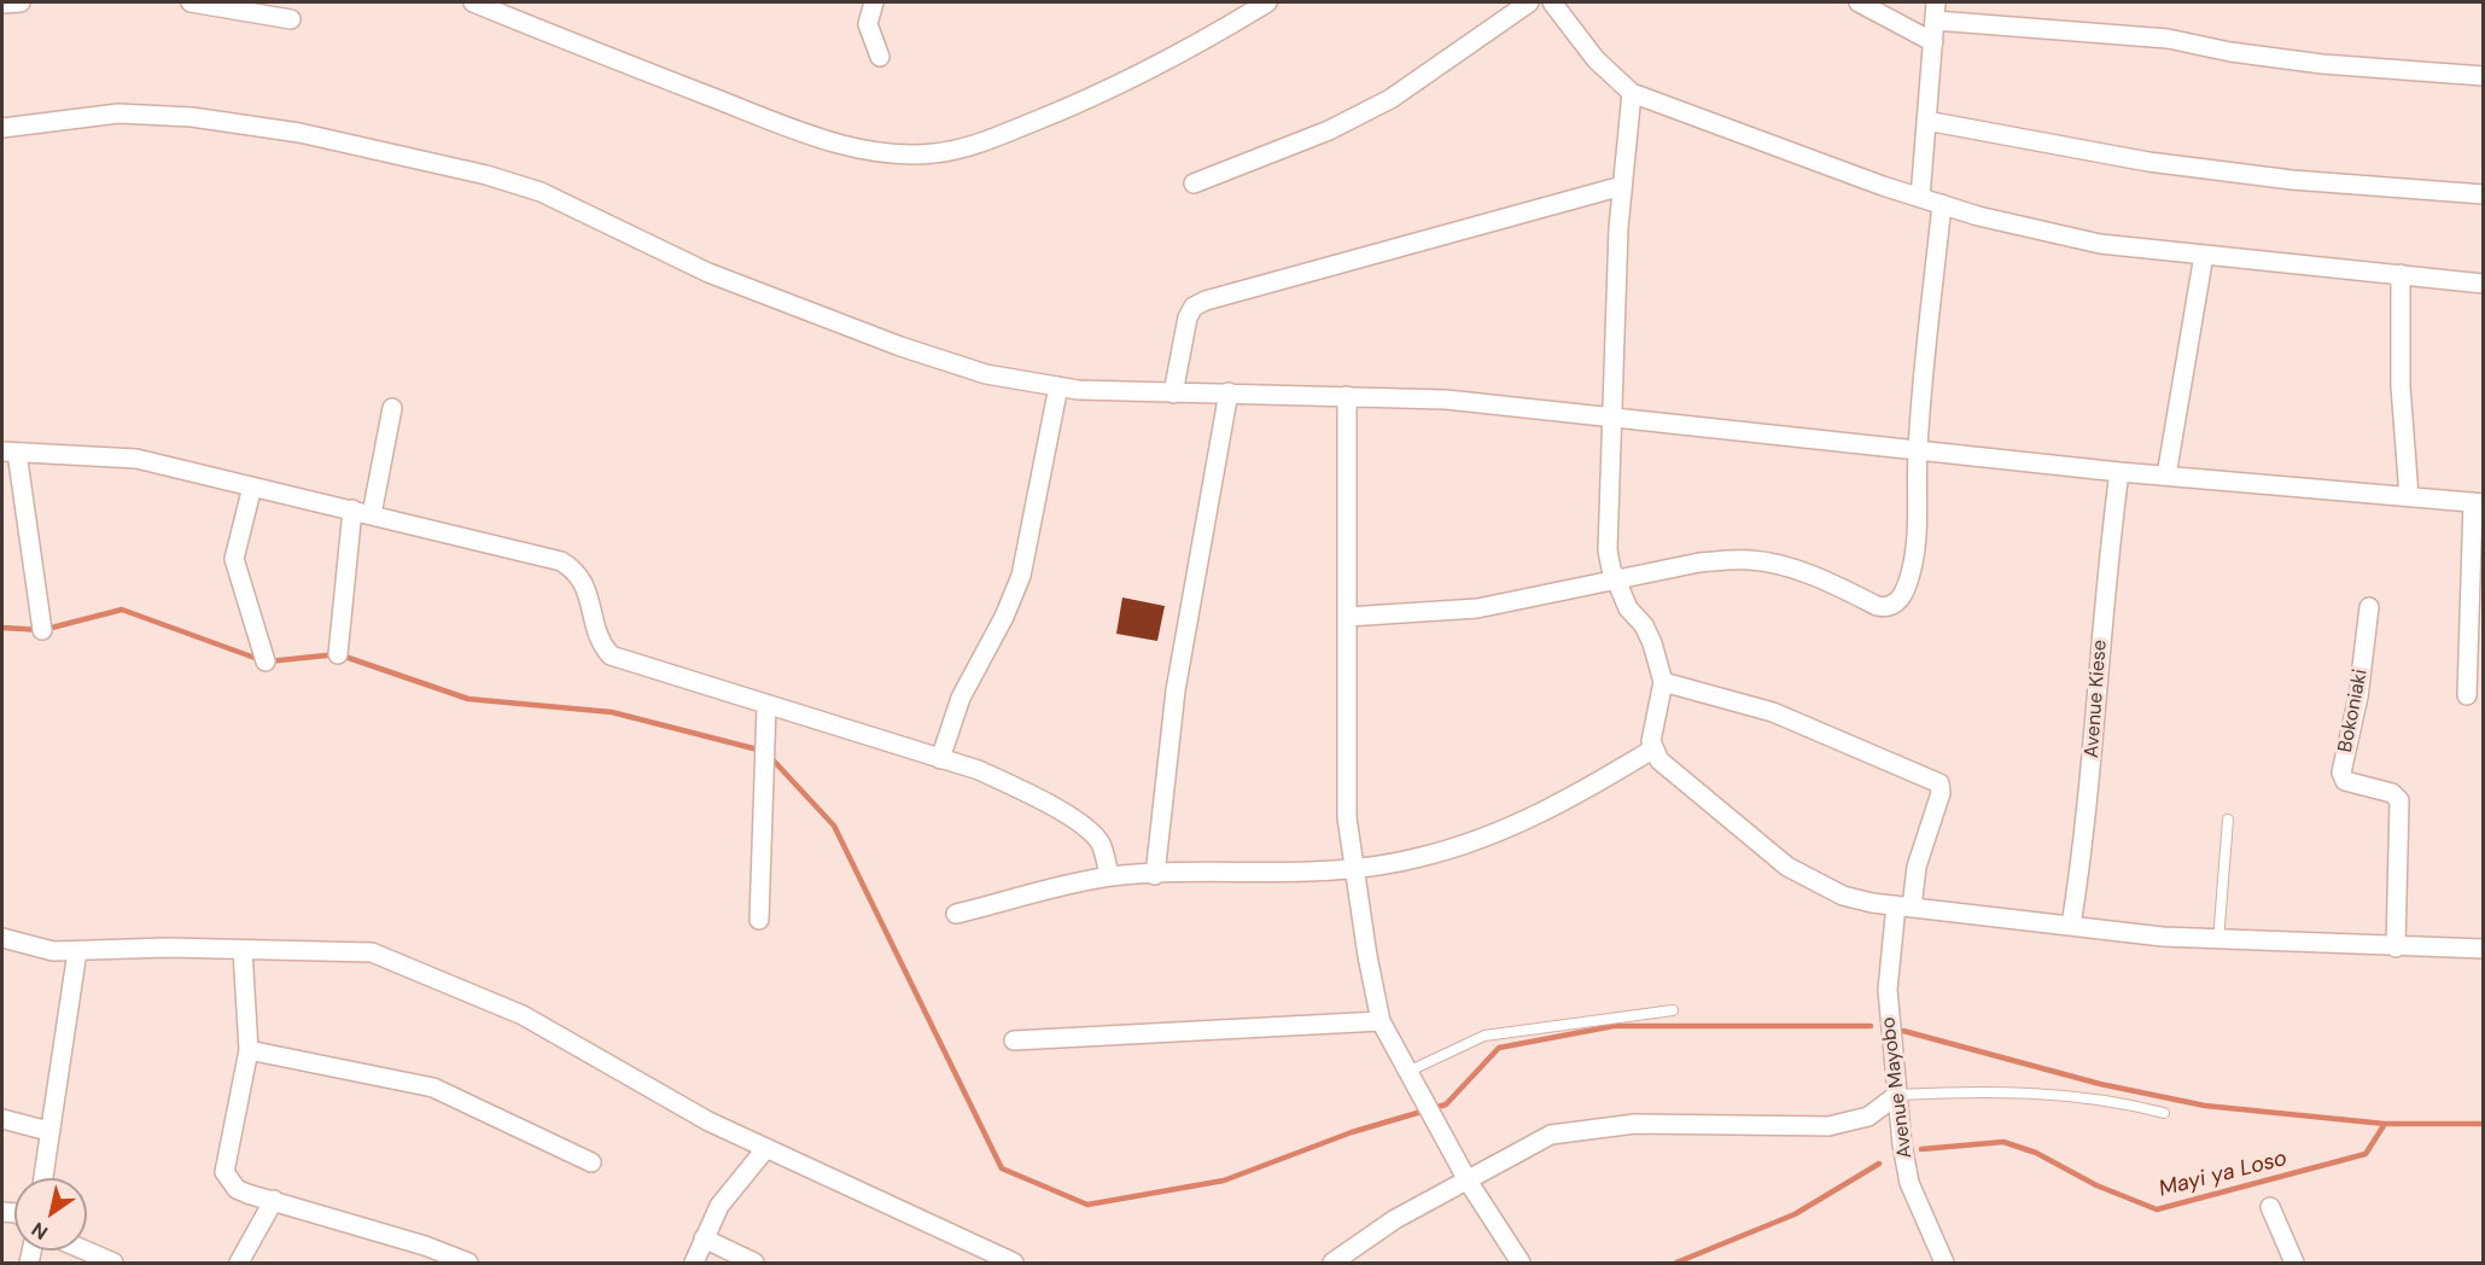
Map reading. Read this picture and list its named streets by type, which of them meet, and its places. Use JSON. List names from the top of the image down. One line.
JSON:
{"streets":{"street":["Avenue Kiese","Bokoniaki","Avenue Mayobo"]},"water":["Mayi ya Loso"],"north":"bottom left"}
